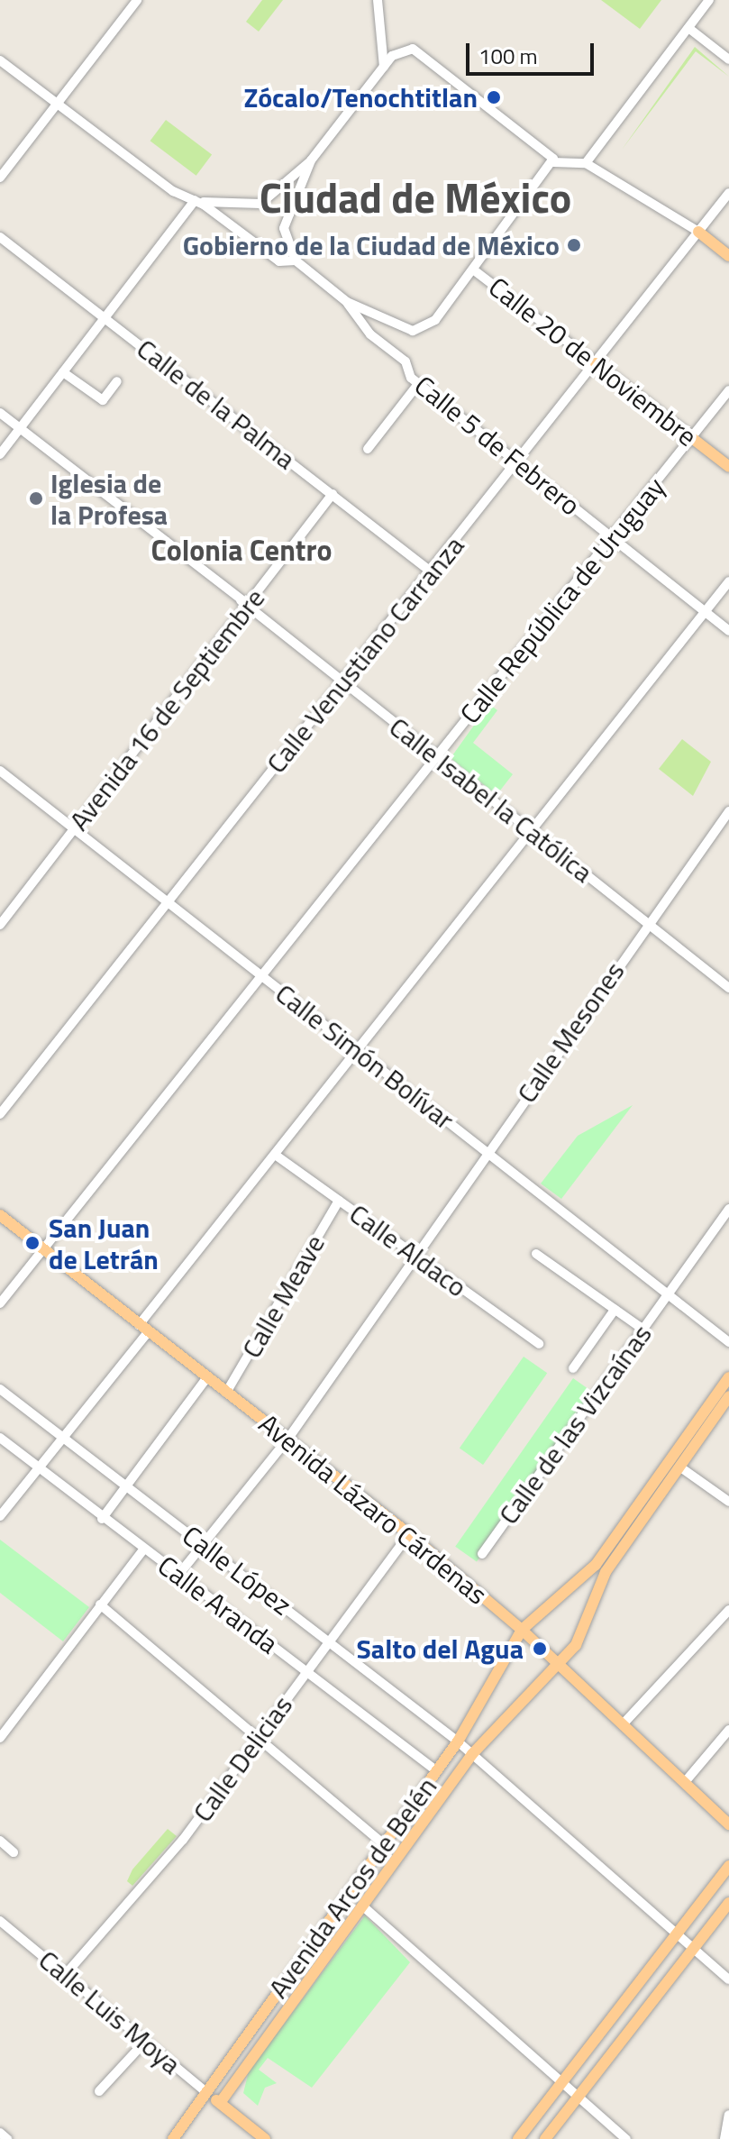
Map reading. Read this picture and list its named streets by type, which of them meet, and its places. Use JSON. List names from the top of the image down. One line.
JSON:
{"streets":{"main road":["Calle 20 de Noviembre","Avenida Lázaro Cárdenas","Avenida Arcos de Belén","Calle Luis Moya"],"street":["Calle de la Palma","Calle 5 de Febrero","Calle República de Uruguay","Calle Venustiano Carranza","Avenida 16 de Septiembre","Calle Isabel la Católica","Calle Mesones","Calle Simón Bolívar","Calle Aldaco","Calle Meave","Calle de las Vizcaínas","Calle López","Calle Aranda","Calle Delicias"]},"crossings":[["Calle 20 de Noviembre","Calle 5 de Febrero"],["Calle 20 de Noviembre","Calle República de Uruguay"],["Calle 20 de Noviembre","Calle Venustiano Carranza"],["Calle de la Palma","Calle Venustiano Carranza"],["Calle de la Palma","Avenida 16 de Septiembre"],["Calle 5 de Febrero","Calle República de Uruguay"],["Calle 5 de Febrero","Calle Venustiano Carranza"],["Calle República de Uruguay","Calle Isabel la Católica"],["Calle República de Uruguay","Calle Simón Bolívar"],["Calle República de Uruguay","Avenida Lázaro Cárdenas"],["Calle Venustiano Carranza","Calle Isabel la Católica"],["Calle Venustiano Carranza","Calle Simón Bolívar"],["Avenida 16 de Septiembre","Calle Isabel la Católica"],["Avenida 16 de Septiembre","Calle Simón Bolívar"],["Calle Isabel la Católica","Calle Mesones"],["Calle Mesones","Calle Simón Bolívar"],["Calle Mesones","Calle Aldaco"],["Calle Simón Bolívar","Calle de las Vizcaínas"],["Calle Aldaco","Calle Meave"],["Calle Meave","Avenida Lázaro Cárdenas"],["Avenida Lázaro Cárdenas","Calle Delicias"],["Avenida Lázaro Cárdenas","Avenida Arcos de Belén"],["Calle López","Calle Delicias"],["Calle López","Avenida Arcos de Belén"],["Calle Aranda","Calle Delicias"],["Calle Aranda","Avenida Arcos de Belén"],["Calle Delicias","Calle Luis Moya"],["Avenida Arcos de Belén","Calle Luis Moya"]],"districts":["Ciudad de México","Colonia Centro"],"places":["Zócalo/Tenochtitlan","Gobierno de la Ciudad de México","Iglesia de la Profesa","San Juan de Letrán","Salto del Agua"],"scale_bar":"100 m"}
